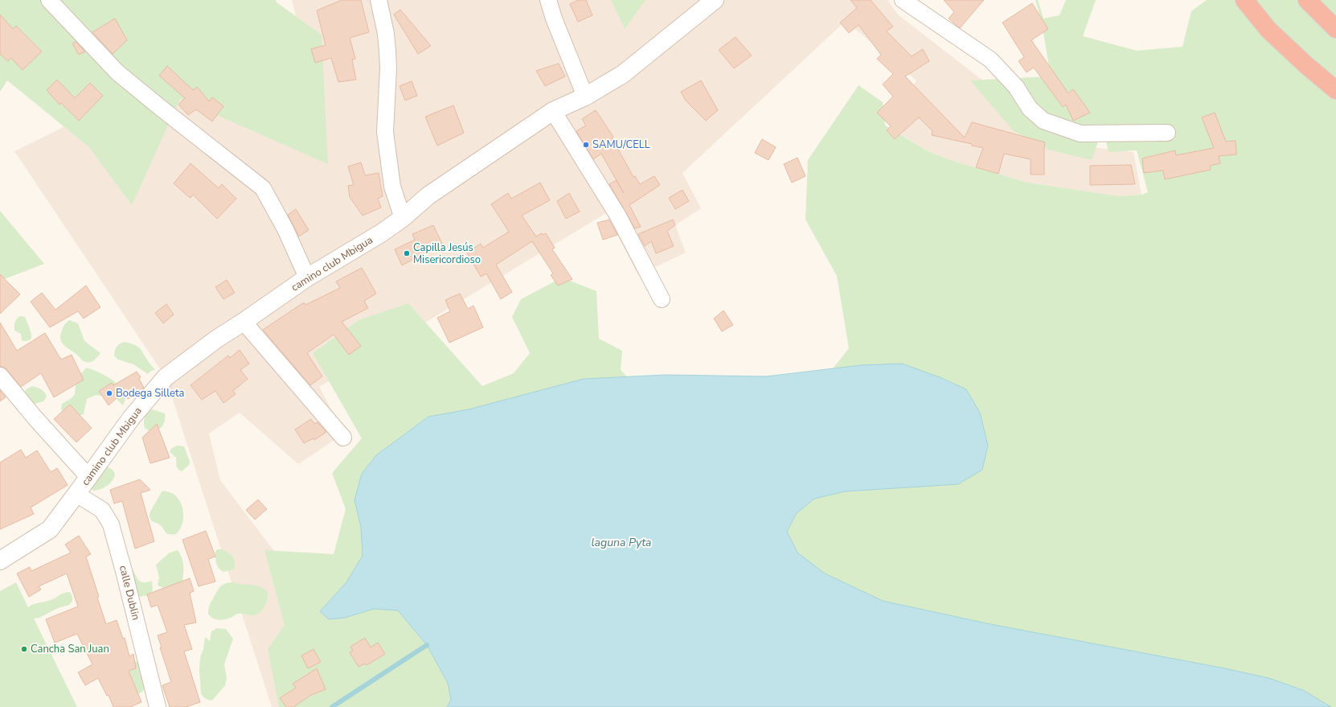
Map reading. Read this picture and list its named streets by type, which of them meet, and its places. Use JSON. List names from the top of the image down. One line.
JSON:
{"streets":{"main road":["camino club Mbigua"],"street":["calle Dublin"]},"crossings":[["camino club Mbigua","calle Dublin"]],"water":["laguna Pyta"],"places":["SAMU/CELL","Capilla Jesús Misericordioso","Bodega Silleta","Cancha San Juan"]}
